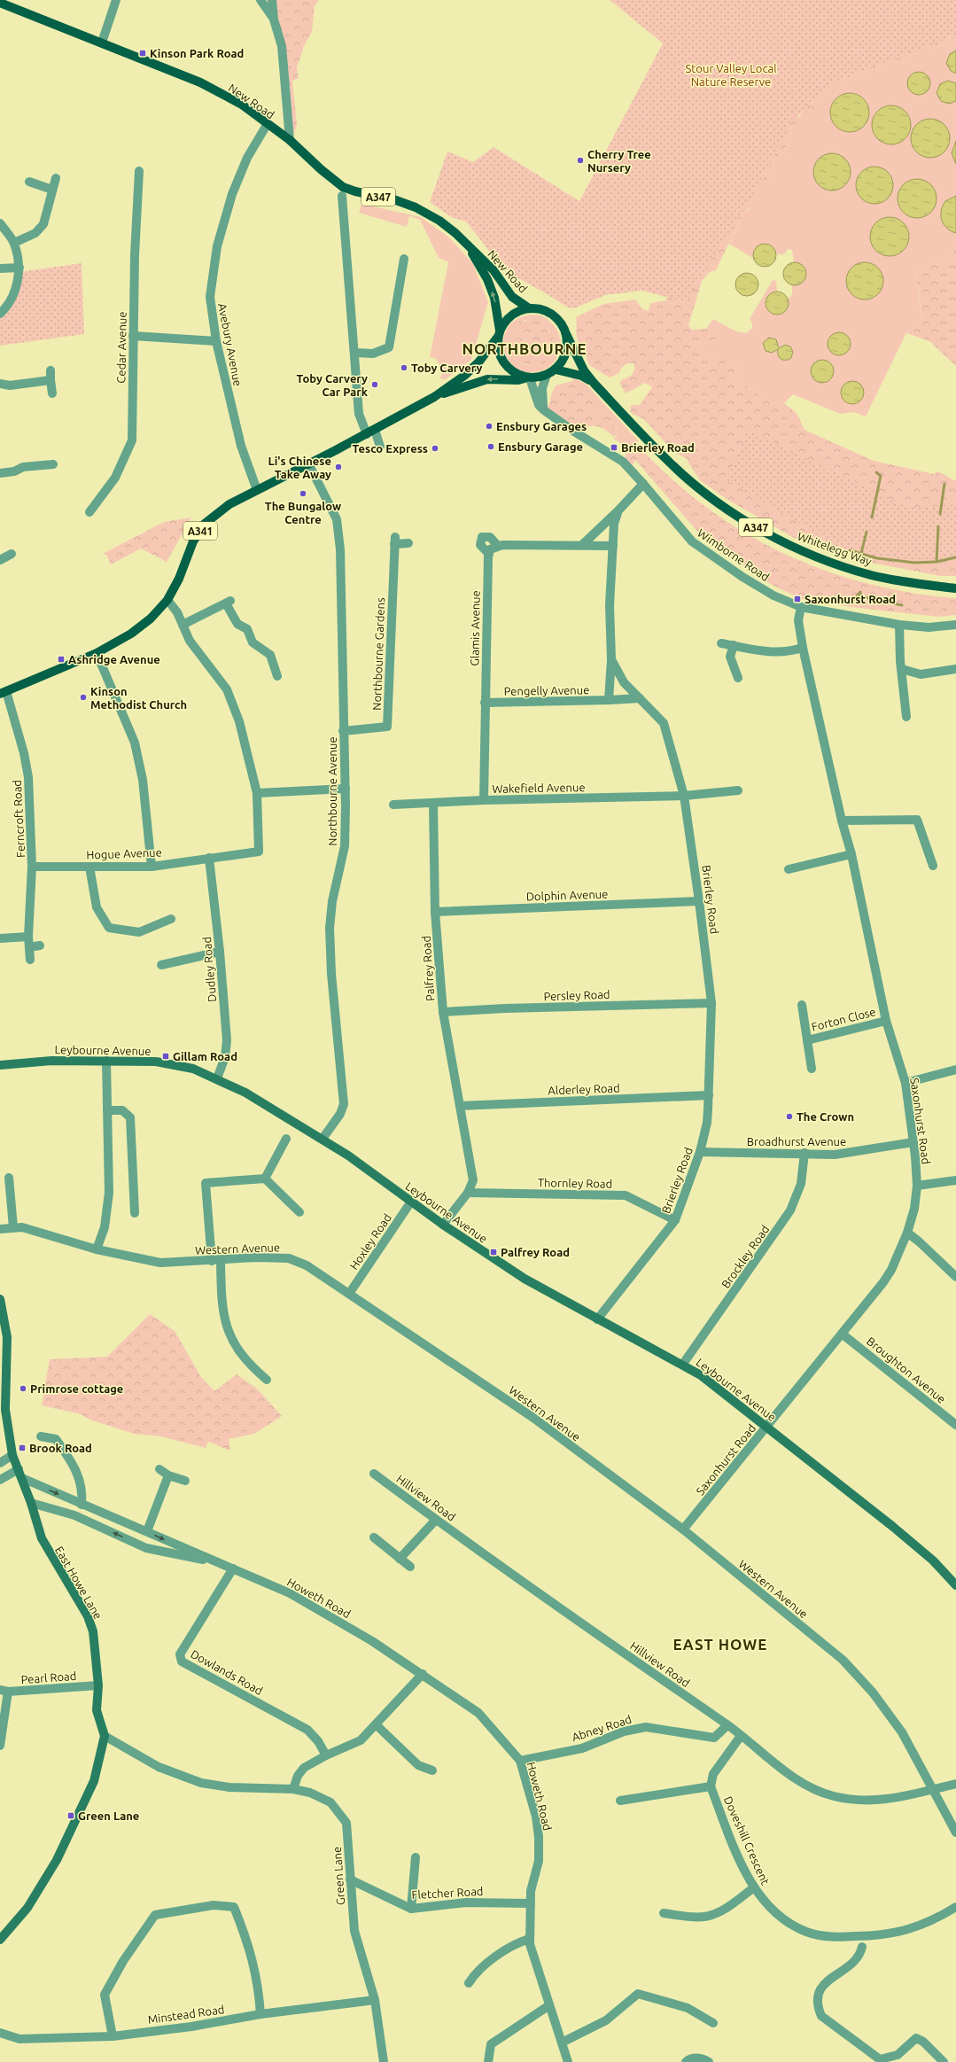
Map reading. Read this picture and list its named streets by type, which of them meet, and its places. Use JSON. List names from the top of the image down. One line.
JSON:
{"streets":{"main road":["New Road","A347","A341","Whitelegg Way"],"street":["Avebury Avenue","Cedar Avenue","Wimborne Road","Glamis Avenue","Northbourne Gardens","Pengelly Avenue","Wakefield Avenue","Northbourne Avenue","Ferncroft Road","Hogue Avenue","Dolphin Avenue","Brierley Road","Palfrey Road","Dudley Road","Persley Road","Forton Close","Leybourne Avenue","Alderley Road","Saxonhurst Road","Broadhurst Avenue","Thornley Road","Hoxley Road","Western Avenue","Brockley Road","Broughton Avenue","Hillview Road","East Howe Lane","Howeth Road","Dowlands Road","Pearl Road","Abney Road","Doveshill Crescent","Green Lane","Fletcher Road","Minstead Road"]},"crossings":[["New Road","Avebury Avenue"],["New Road","A341"],["New Road","Whitelegg Way"],["New Road","Wimborne Road"],["Avebury Avenue","A341"],["A341","Whitelegg Way"],["A341","Wimborne Road"],["A341","Northbourne Avenue"],["A341","Ferncroft Road"],["Whitelegg Way","Wimborne Road"],["Wimborne Road","Brierley Road"],["Wimborne Road","Saxonhurst Road"],["Glamis Avenue","Pengelly Avenue"],["Glamis Avenue","Wakefield Avenue"],["Northbourne Gardens","Northbourne Avenue"],["Pengelly Avenue","Brierley Road"],["Wakefield Avenue","Brierley Road"],["Wakefield Avenue","Palfrey Road"],["Northbourne Avenue","Leybourne Avenue"],["Ferncroft Road","Hogue Avenue"],["Hogue Avenue","Dudley Road"],["Dolphin Avenue","Brierley Road"],["Dolphin Avenue","Palfrey Road"],["Brierley Road","Persley Road"],["Brierley Road","Leybourne Avenue"],["Brierley Road","Alderley Road"],["Brierley Road","Broadhurst Avenue"],["Brierley Road","Thornley Road"],["Palfrey Road","Persley Road"],["Palfrey Road","Leybourne Avenue"],["Palfrey Road","Alderley Road"],["Palfrey Road","Thornley Road"],["Dudley Road","Leybourne Avenue"],["Forton Close","Saxonhurst Road"],["Leybourne Avenue","Saxonhurst Road"],["Leybourne Avenue","Hoxley Road"],["Leybourne Avenue","Brockley Road"],["Saxonhurst Road","Broadhurst Avenue"],["Saxonhurst Road","Western Avenue"],["Saxonhurst Road","Broughton Avenue"],["Broadhurst Avenue","Brockley Road"],["Hoxley Road","Western Avenue"],["Western Avenue","Hillview Road"],["Hillview Road","Abney Road"],["Hillview Road","Doveshill Crescent"],["East Howe Lane","Howeth Road"],["East Howe Lane","Pearl Road"],["East Howe Lane","Green Lane"],["Howeth Road","Dowlands Road"],["Howeth Road","Abney Road"],["Howeth Road","Fletcher Road"],["Green Lane","Fletcher Road"],["Green Lane","Minstead Road"]],"districts":["NORTHBOURNE","EAST HOWE"],"parks":["Stour Valley Local Nature Reserve"],"places":{"transit":["Kinson Park Road","Brierley Road","Saxonhurst Road","Ashridge Avenue","Gillam Road","Palfrey Road","Brook Road","Green Lane"],"other":["Cherry Tree Nursery","Toby Carvery","Toby Carvery Car Park","Ensbury Garages","Ensbury Garage","Tesco Express","Li's Chinese Take Away","The Bungalow Centre","Kinson Methodist Church","The Crown","Primrose cottage"]}}
